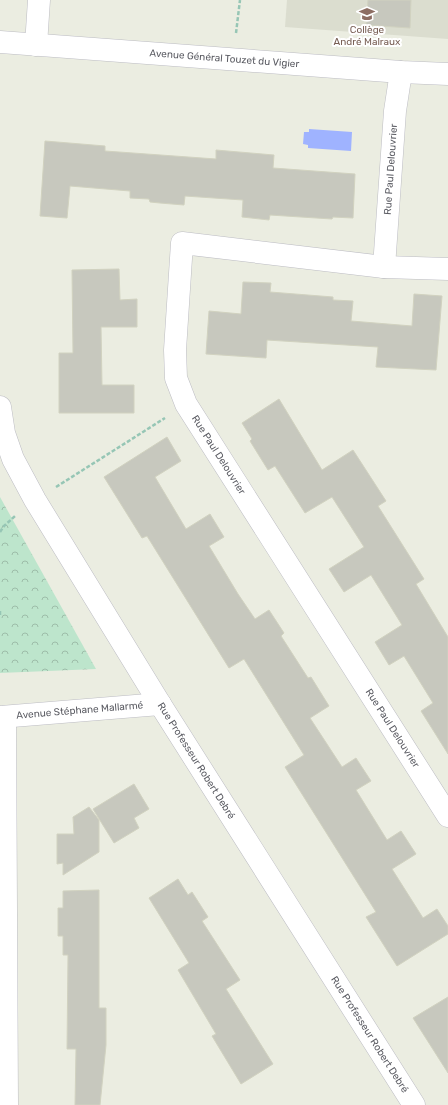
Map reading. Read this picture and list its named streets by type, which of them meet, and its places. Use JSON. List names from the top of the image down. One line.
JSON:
{"streets":{"street":["Avenue Général Touzet du Vigier","Rue Paul Delouvrier","Avenue Stéphane Mallarmé","Rue Professeur Robert Debré"]},"crossings":[["Avenue Général Touzet du Vigier","Rue Paul Delouvrier"],["Avenue Stéphane Mallarmé","Rue Professeur Robert Debré"]],"places":{"school or university":["Collège André Malraux"]}}
